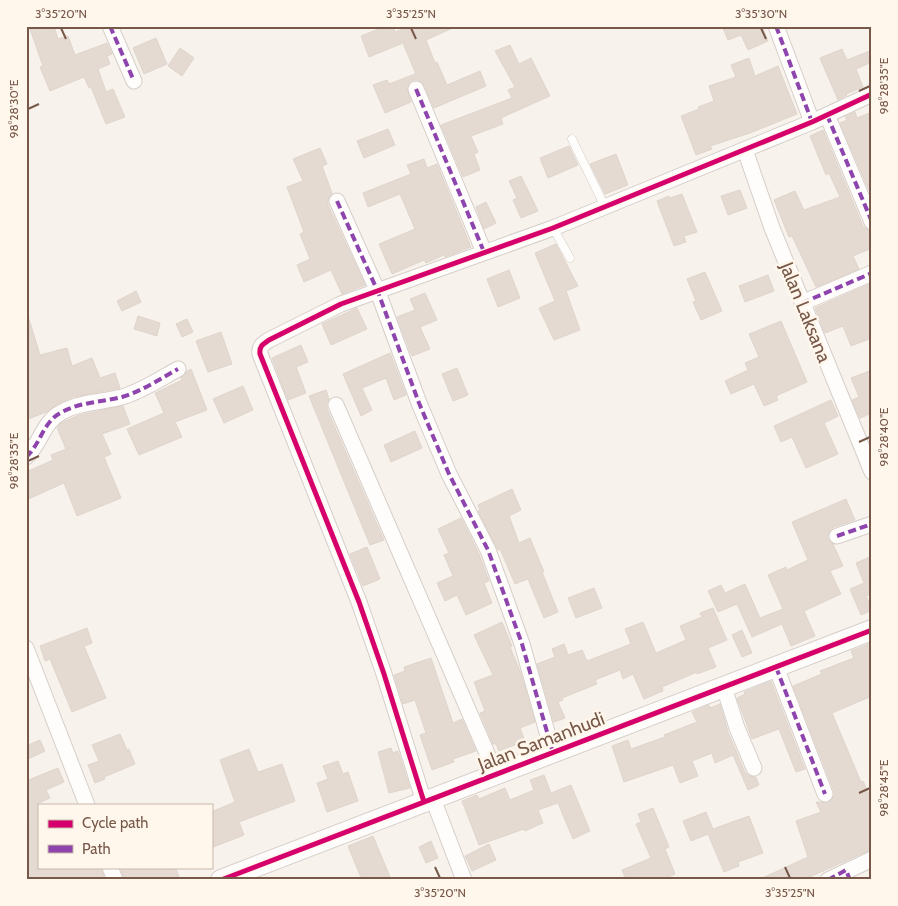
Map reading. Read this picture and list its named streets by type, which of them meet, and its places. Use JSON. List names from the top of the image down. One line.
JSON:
{"streets":{"street":["Jalan Laksana","Jalan Samanhudi"]},"legend":["Cycle path","Path"],"coordinates":["3°35'20\"N","3°35'25\"N","3°35'30\"N","98°28'35\"E","98°28'30\"E","98°28'40\"E","98°28'45\"E"]}
